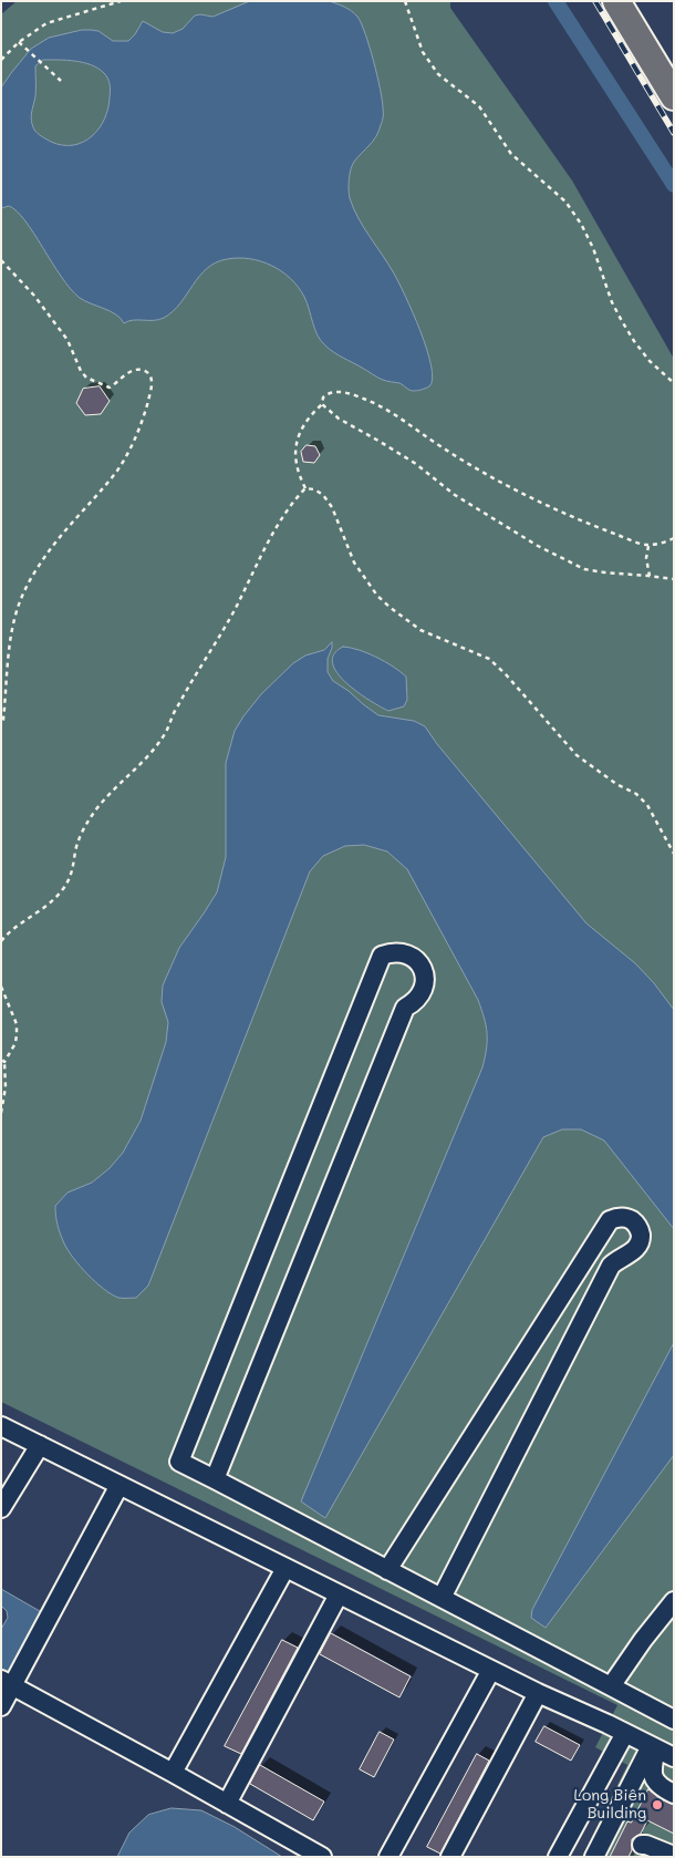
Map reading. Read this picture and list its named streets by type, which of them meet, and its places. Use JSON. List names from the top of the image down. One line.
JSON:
{"places":["Long Biên Building"]}
